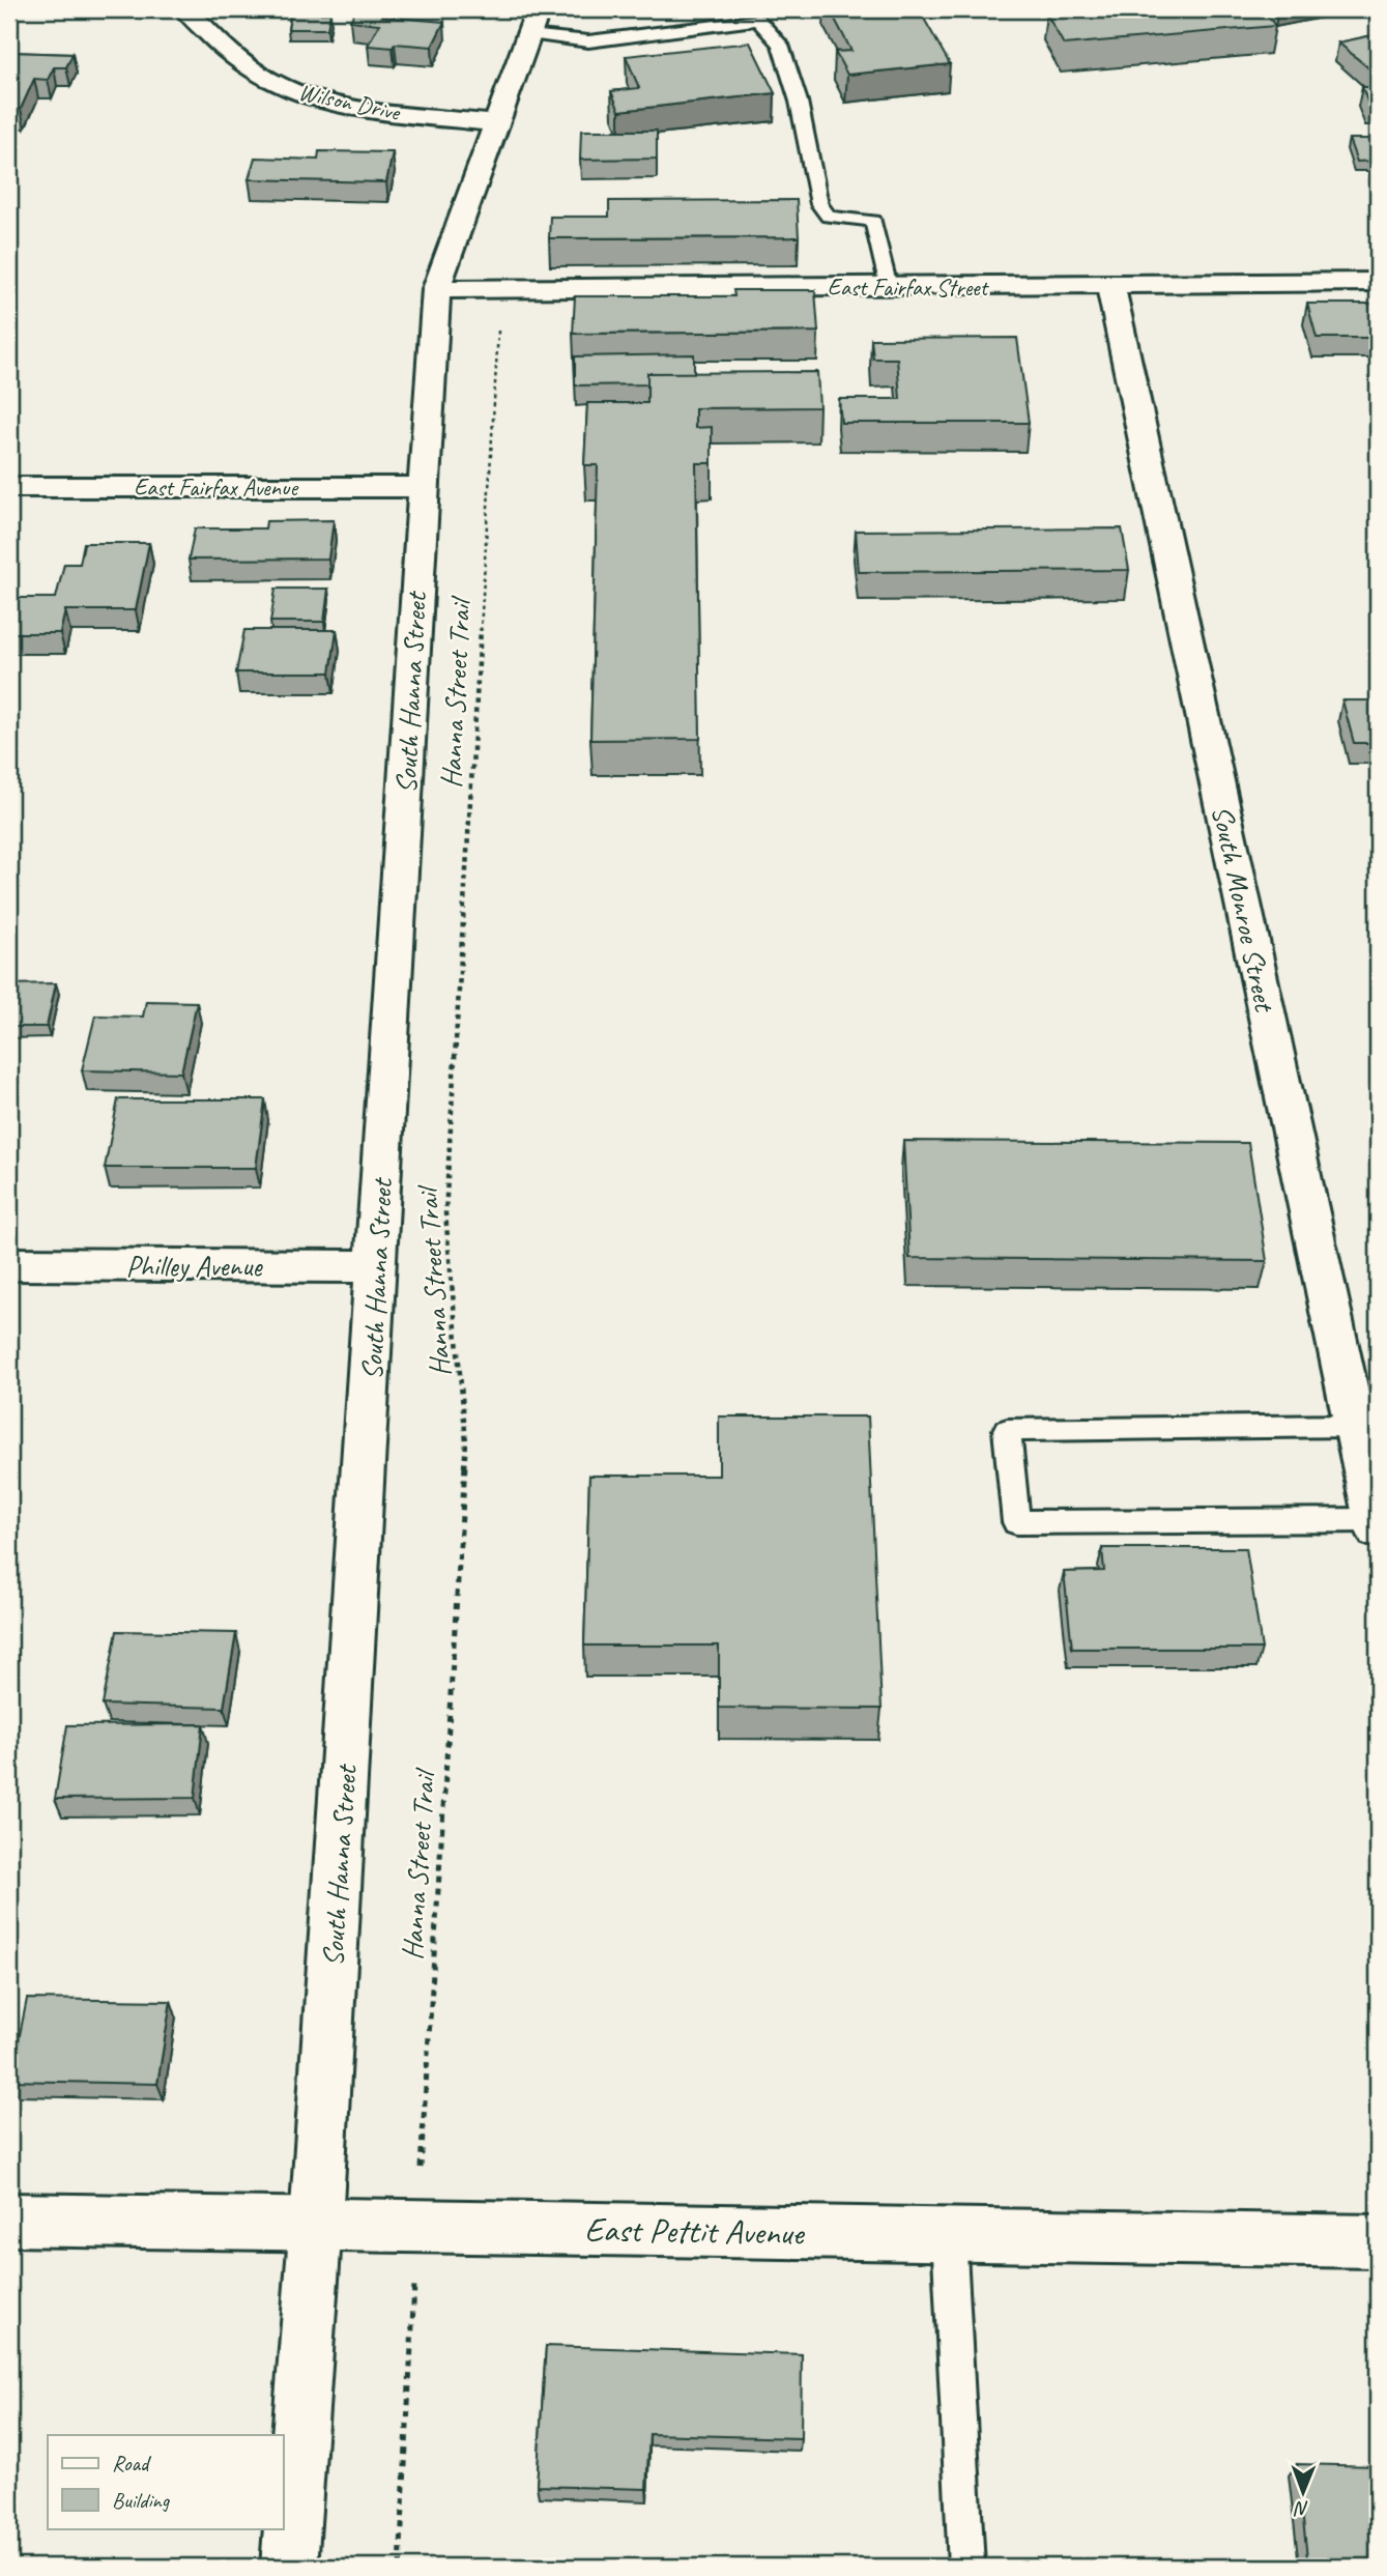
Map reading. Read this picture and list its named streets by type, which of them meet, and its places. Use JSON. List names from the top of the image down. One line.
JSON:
{"streets":{"street":["Wilson Drive","East Fairfax Street","East Fairfax Avenue","South Hanna Street","South Monroe Street","Philley Avenue","East Pettit Avenue"],"path":["Hanna Street Trail"]},"crossings":[["Wilson Drive","South Hanna Street"],["East Fairfax Street","South Hanna Street"],["East Fairfax Street","Hanna Street Trail"],["East Fairfax Street","South Monroe Street"],["East Fairfax Avenue","South Hanna Street"],["South Hanna Street","Philley Avenue"],["South Hanna Street","East Pettit Avenue"],["Hanna Street Trail","East Pettit Avenue"]],"legend":["Road","Building"],"north":"bottom"}
